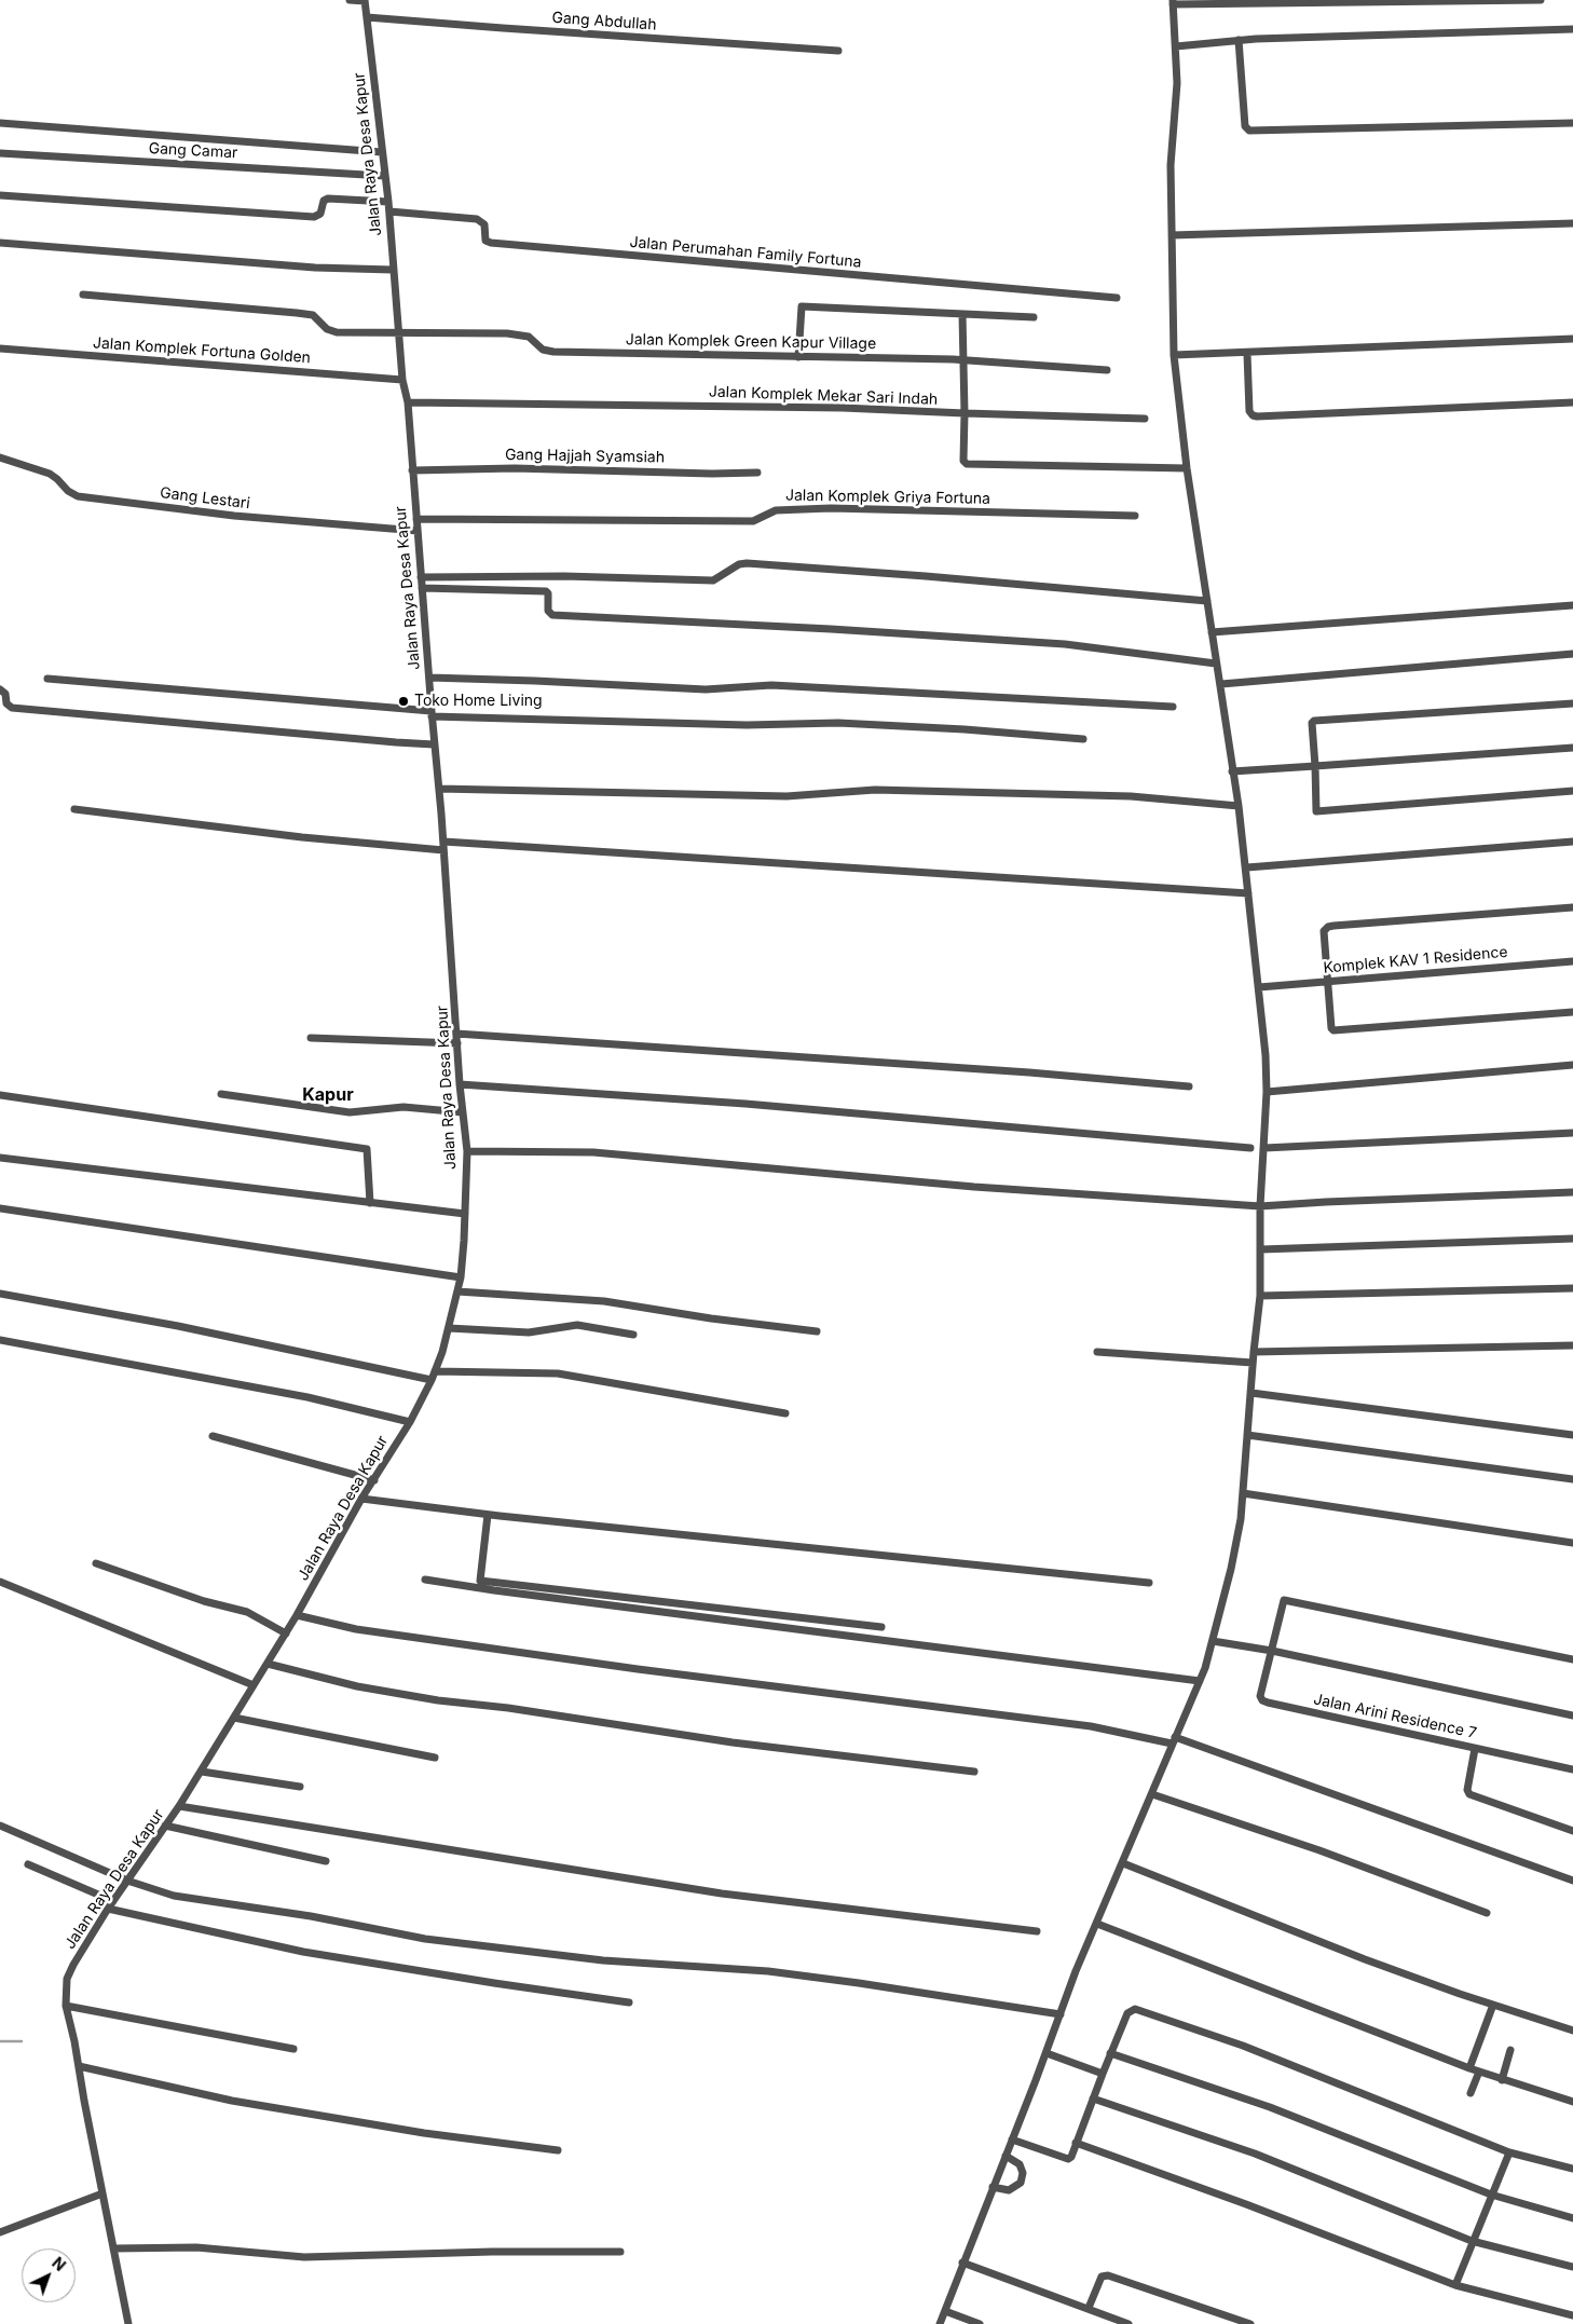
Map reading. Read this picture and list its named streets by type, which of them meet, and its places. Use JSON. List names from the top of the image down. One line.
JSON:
{"streets":{"street":["Gang Abdullah","Gang Camar","Jalan Raya Desa Kapur","Jalan Perumahan Family Fortuna","Jalan Komplek Green Kapur Village","Jalan Komplek Fortuna Golden","Jalan Komplek Mekar Sari Indah","Gang Hajjah Syamsiah","Jalan Komplek Griya Fortuna","Gang Lestari","Komplek KAV 1 Residence","Jalan Arini Residence 7"]},"crossings":[["Gang Abdullah","Jalan Raya Desa Kapur"],["Gang Camar","Jalan Raya Desa Kapur"],["Jalan Raya Desa Kapur","Jalan Perumahan Family Fortuna"],["Jalan Raya Desa Kapur","Jalan Komplek Green Kapur Village"],["Jalan Raya Desa Kapur","Jalan Komplek Fortuna Golden"],["Jalan Raya Desa Kapur","Jalan Komplek Mekar Sari Indah"],["Jalan Raya Desa Kapur","Gang Hajjah Syamsiah"],["Jalan Raya Desa Kapur","Jalan Komplek Griya Fortuna"],["Jalan Raya Desa Kapur","Gang Lestari"]],"districts":["Kapur"],"places":["Toko Home Living"],"north":"top right"}
